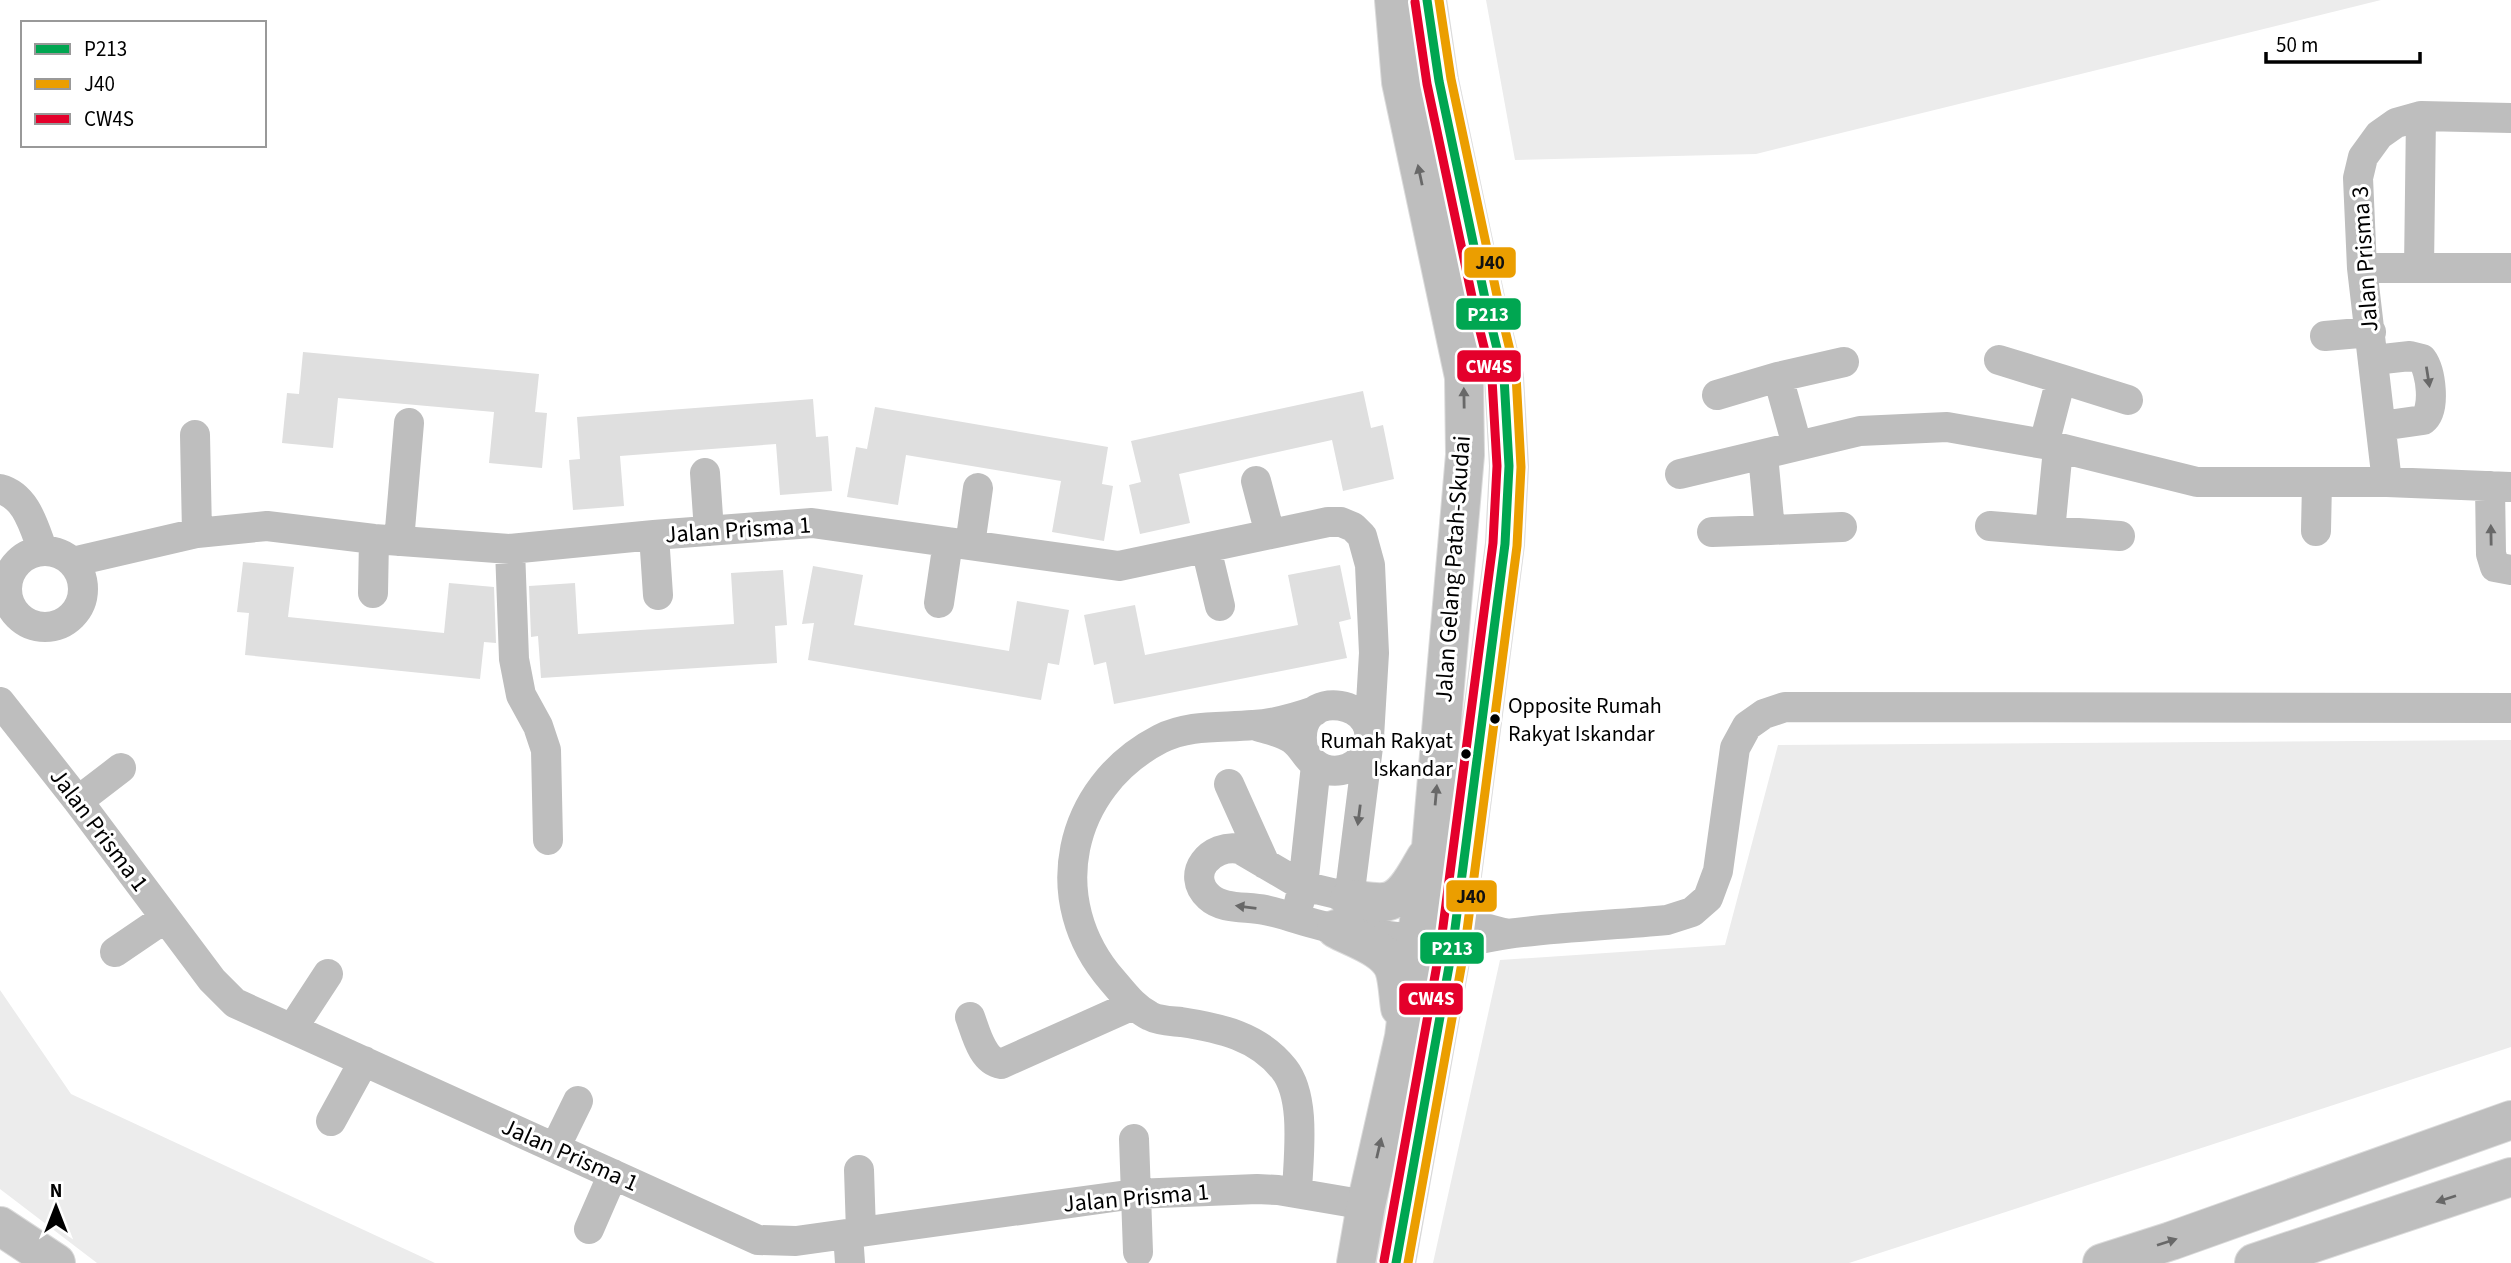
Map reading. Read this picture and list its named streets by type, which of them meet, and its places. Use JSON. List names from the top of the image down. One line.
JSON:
{"streets":{"main road":["Jalan Gelang Patah-Skudai"],"street":["Jalan Prisma 3","Jalan Prisma 1"]},"crossings":[["Jalan Prisma 1","Jalan Gelang Patah-Skudai"]],"places":["Opposite Rumah Rakyat Iskandar","Rumah Rakyat Iskandar"],"lines":["transit line P213","transit line J40","transit line CW4S"],"legend":["P213","J40","CW4S"],"scale_bar":"50 m","north":"top"}
